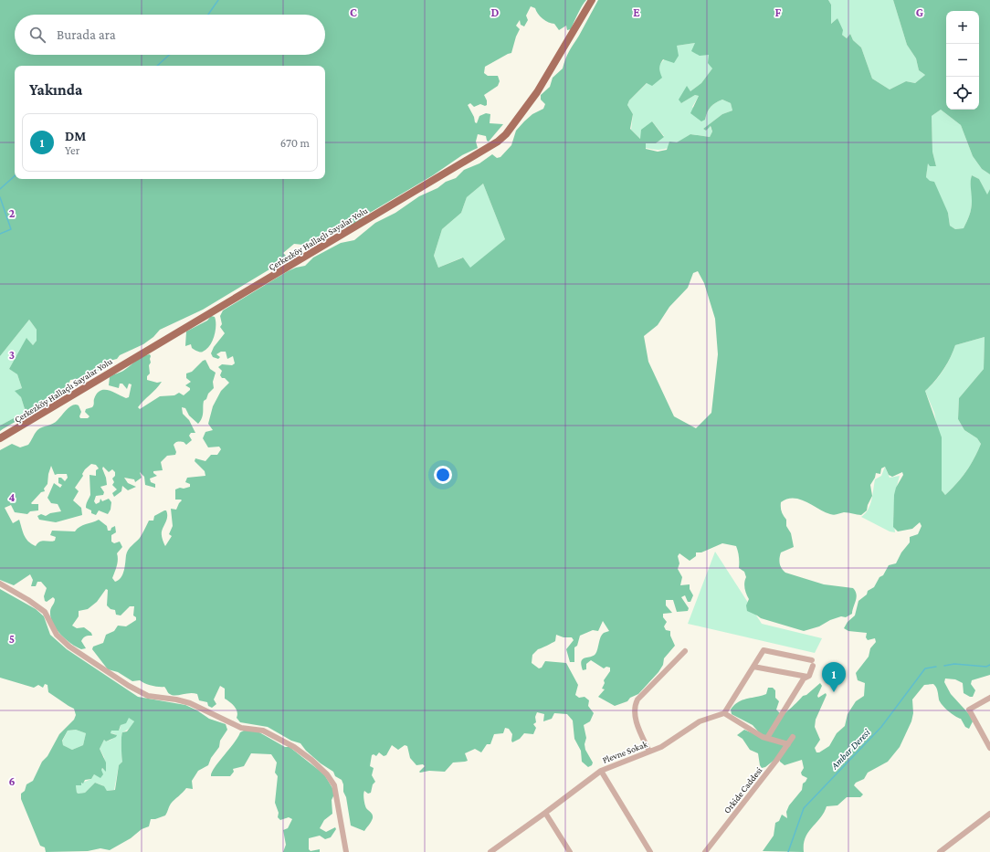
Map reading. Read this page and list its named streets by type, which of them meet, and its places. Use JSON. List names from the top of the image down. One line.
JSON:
{"streets":{"main road":["Çerkezköy Hallaçlı Sayalar Yolu"],"street":["Plevne Sokak","Orkide Caddesi"]},"water":["Ambar Deresi"],"page":{"map_buttons":["+","−"],"search":"Burada ara","heading":"Yakında","list":[{"mark":"1","name":"DM","note":"Yer","value":"670 m"}],"pins":"1"},"grid":{"columns":["C","D","E","F","G"],"rows":["2","3","4","5","6"]}}
